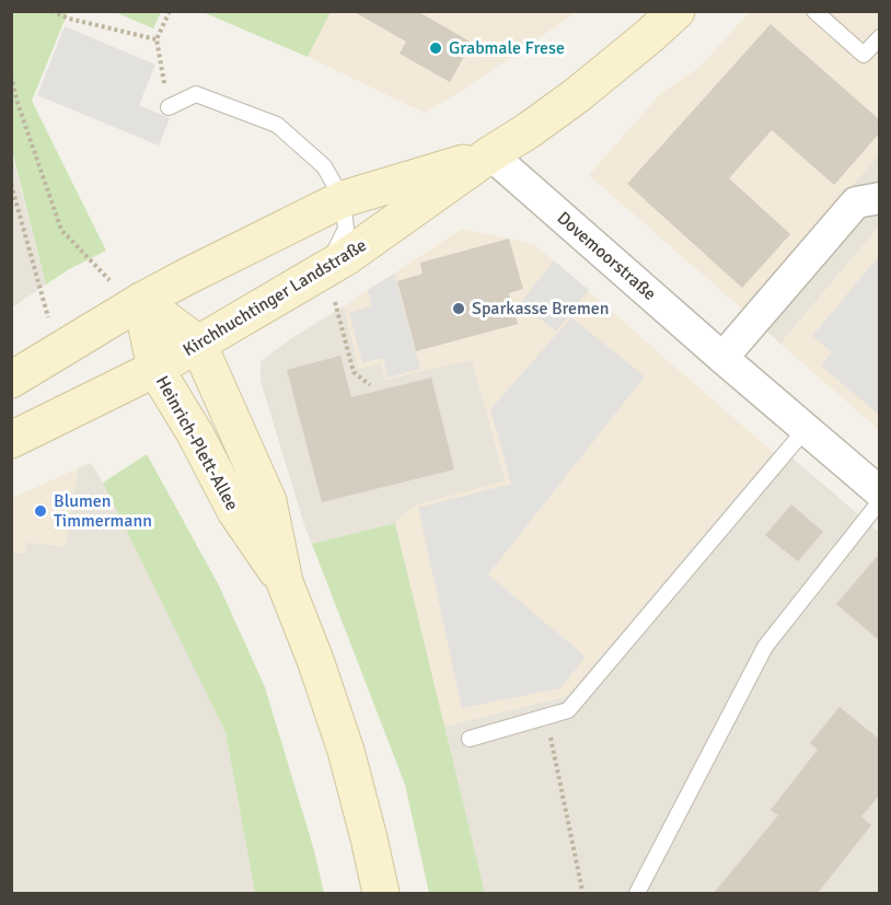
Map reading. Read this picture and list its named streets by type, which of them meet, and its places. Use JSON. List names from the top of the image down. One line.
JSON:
{"streets":{"main road":["Kirchhuchtinger Landstraße","Heinrich-Plett-Allee"],"street":["Dovemoorstraße"]},"crossings":[["Dovemoorstraße","Kirchhuchtinger Landstraße"],["Kirchhuchtinger Landstraße","Heinrich-Plett-Allee"]],"places":["Grabmale Frese","Sparkasse Bremen","Blumen Timmermann"]}
